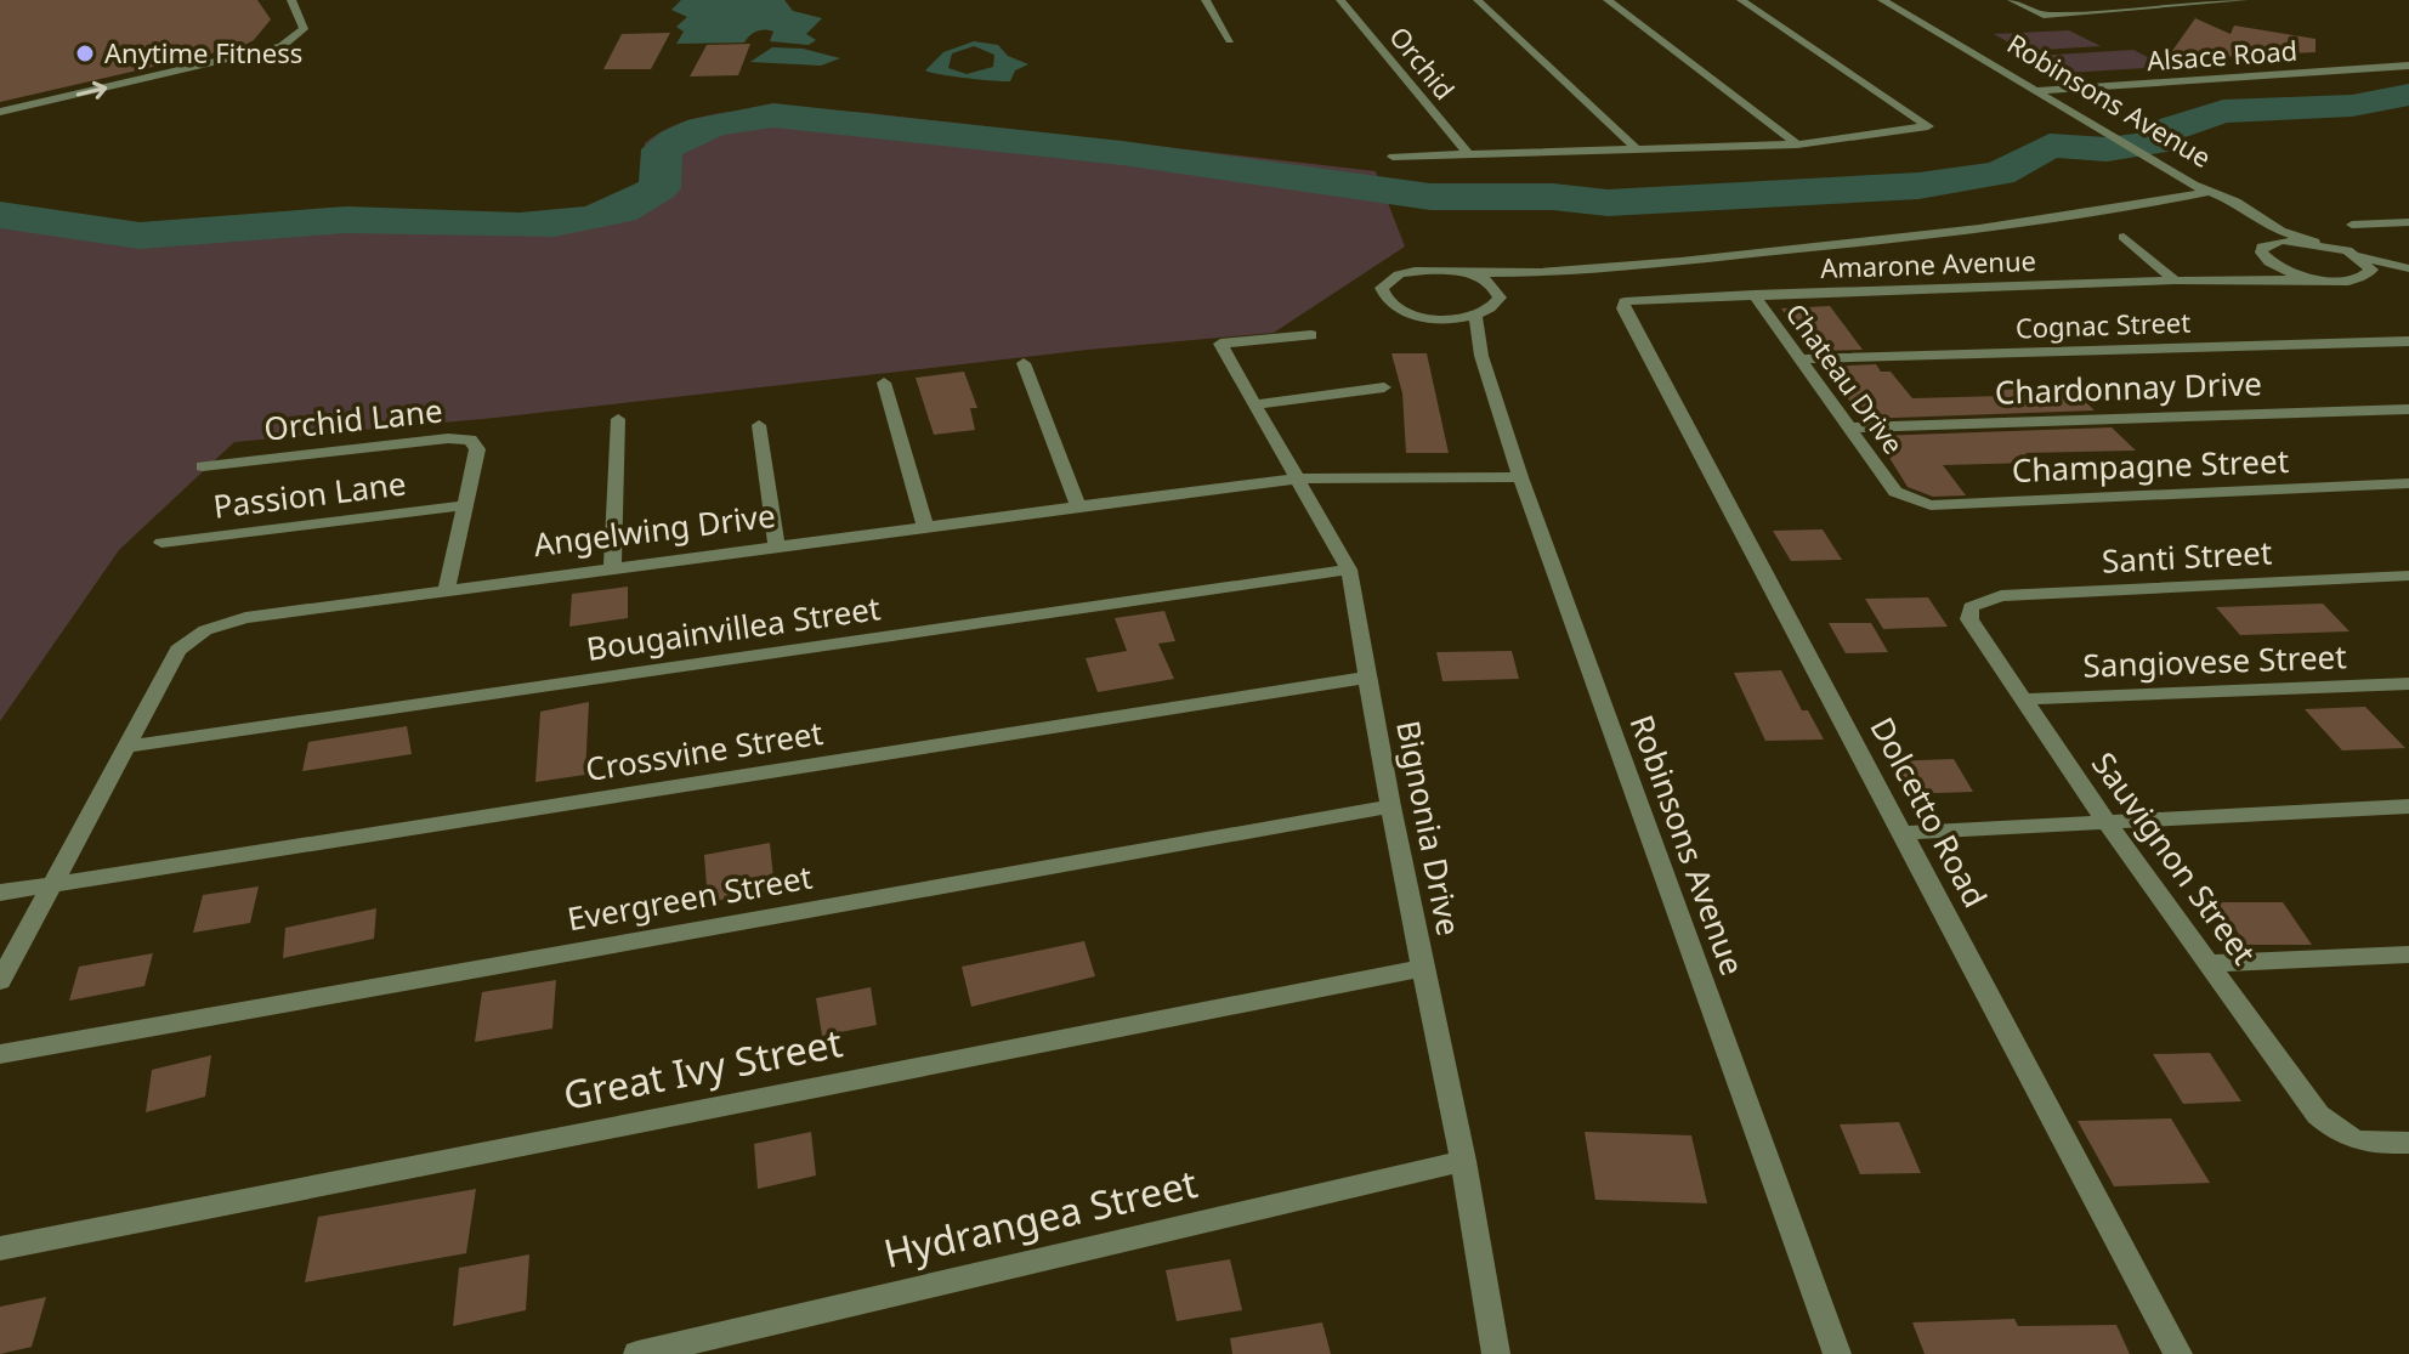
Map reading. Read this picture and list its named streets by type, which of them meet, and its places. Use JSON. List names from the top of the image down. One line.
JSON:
{"streets":{"street":["Alsace Road","Orchid","Robinsons Avenue","Amarone Avenue","Cognac Street","Chateau Drive","Chardonnay Drive","Orchid Lane","Champagne Street","Passion Lane","Angelwing Drive","Santi Street","Bougainvillea Street","Sangiovese Street","Crossvine Street","Dolcetto Road","Bignonia Drive","Sauvignon Street","Evergreen Street","Great Ivy Street","Hydrangea Street"]},"crossings":[["Alsace Road","Robinsons Avenue"],["Robinsons Avenue","Angelwing Drive"],["Amarone Avenue","Chateau Drive"],["Amarone Avenue","Dolcetto Road"],["Cognac Street","Chateau Drive"],["Chateau Drive","Chardonnay Drive"],["Chateau Drive","Champagne Street"],["Orchid Lane","Passion Lane"],["Orchid Lane","Angelwing Drive"],["Angelwing Drive","Bougainvillea Street"],["Angelwing Drive","Crossvine Street"],["Angelwing Drive","Bignonia Drive"],["Santi Street","Sauvignon Street"],["Bougainvillea Street","Bignonia Drive"],["Sangiovese Street","Sauvignon Street"],["Crossvine Street","Bignonia Drive"],["Bignonia Drive","Evergreen Street"],["Bignonia Drive","Great Ivy Street"],["Bignonia Drive","Hydrangea Street"]],"places":["Anytime Fitness"]}
